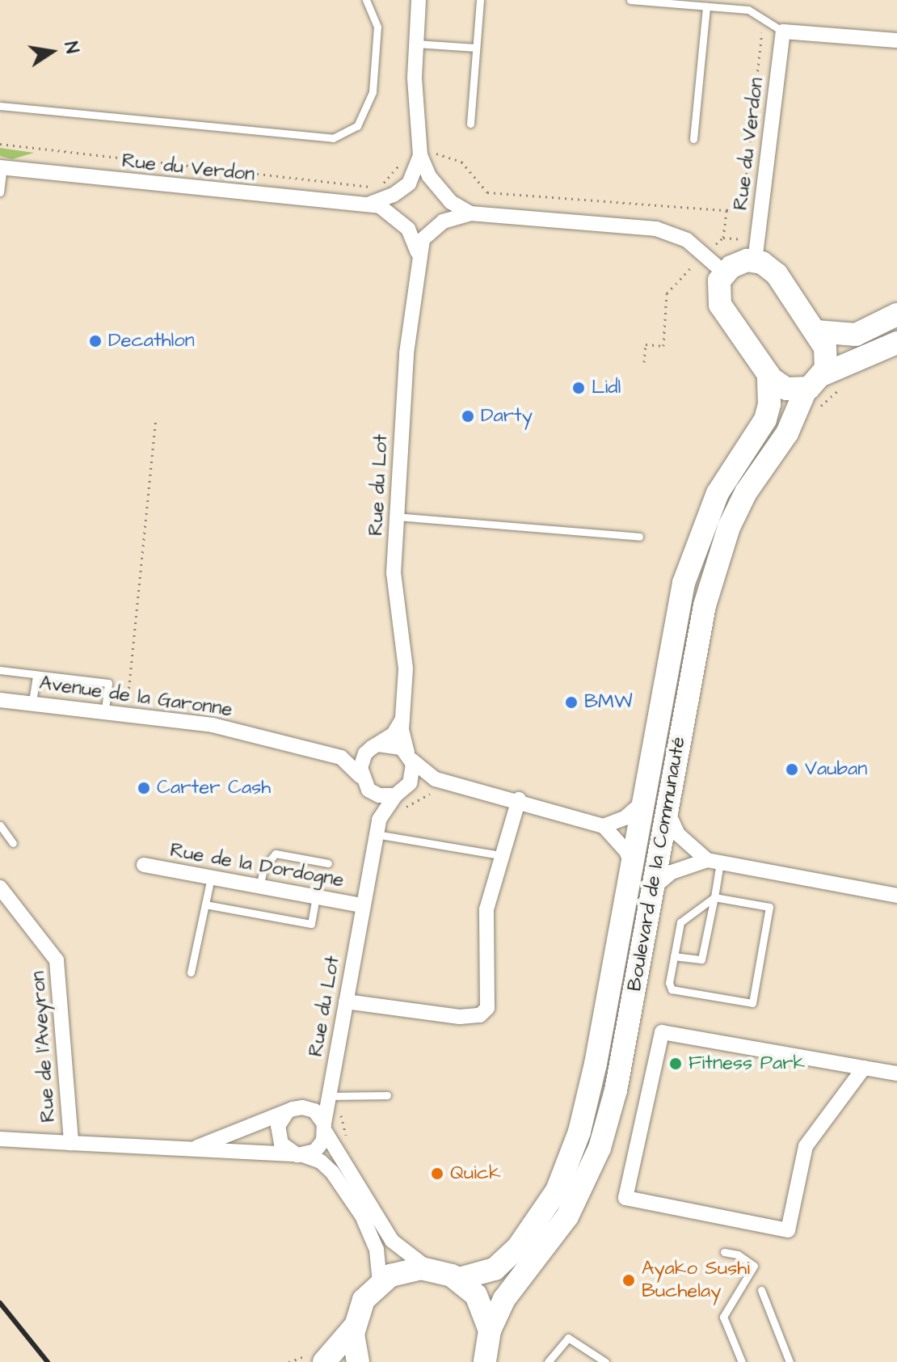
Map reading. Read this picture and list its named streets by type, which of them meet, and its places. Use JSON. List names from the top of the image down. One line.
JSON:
{"streets":{"main road":["Boulevard de la Communauté"],"street":["Rue du Verdon","Rue du Lot","Avenue de la Garonne","Rue de la Dordogne","Rue de l'Aveyron"]},"crossings":[["Rue du Lot","Rue de la Dordogne"],["Rue du Lot","Rue de l'Aveyron"]],"places":["Decathlon","Lidl","Darty","BMW","Vauban","Carter Cash","Fitness Park","Quick","Ayako Sushi Buchelay"],"north":"right"}
